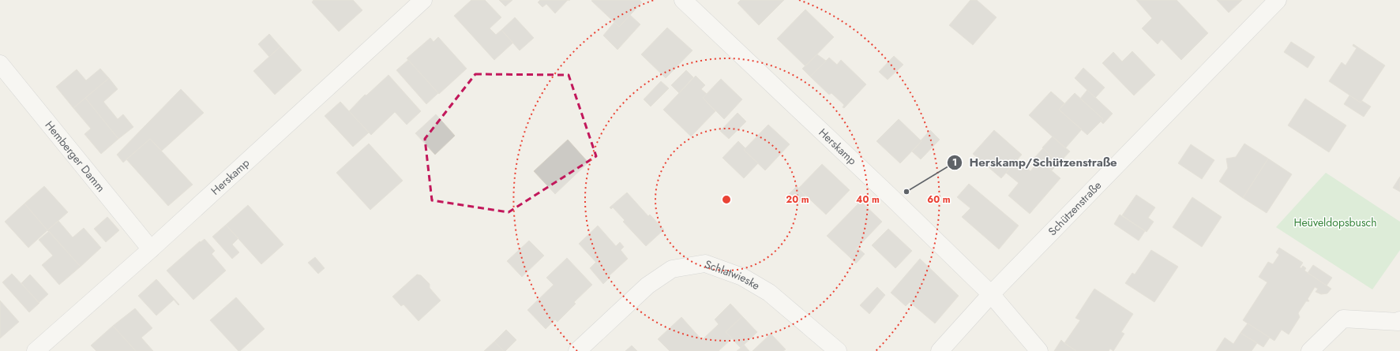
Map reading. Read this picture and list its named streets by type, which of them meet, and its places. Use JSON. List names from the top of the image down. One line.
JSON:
{"streets":{"street":["Herskamp","Hemberger Damm","Schützenstraße","Schlatwieske"]},"crossings":[["Herskamp","Hemberger Damm"],["Herskamp","Schützenstraße"]],"parks":["Heüveldopsbusch"],"places":["Herskamp/Schützenstraße"],"rings":["20 m","40 m","60 m"]}
